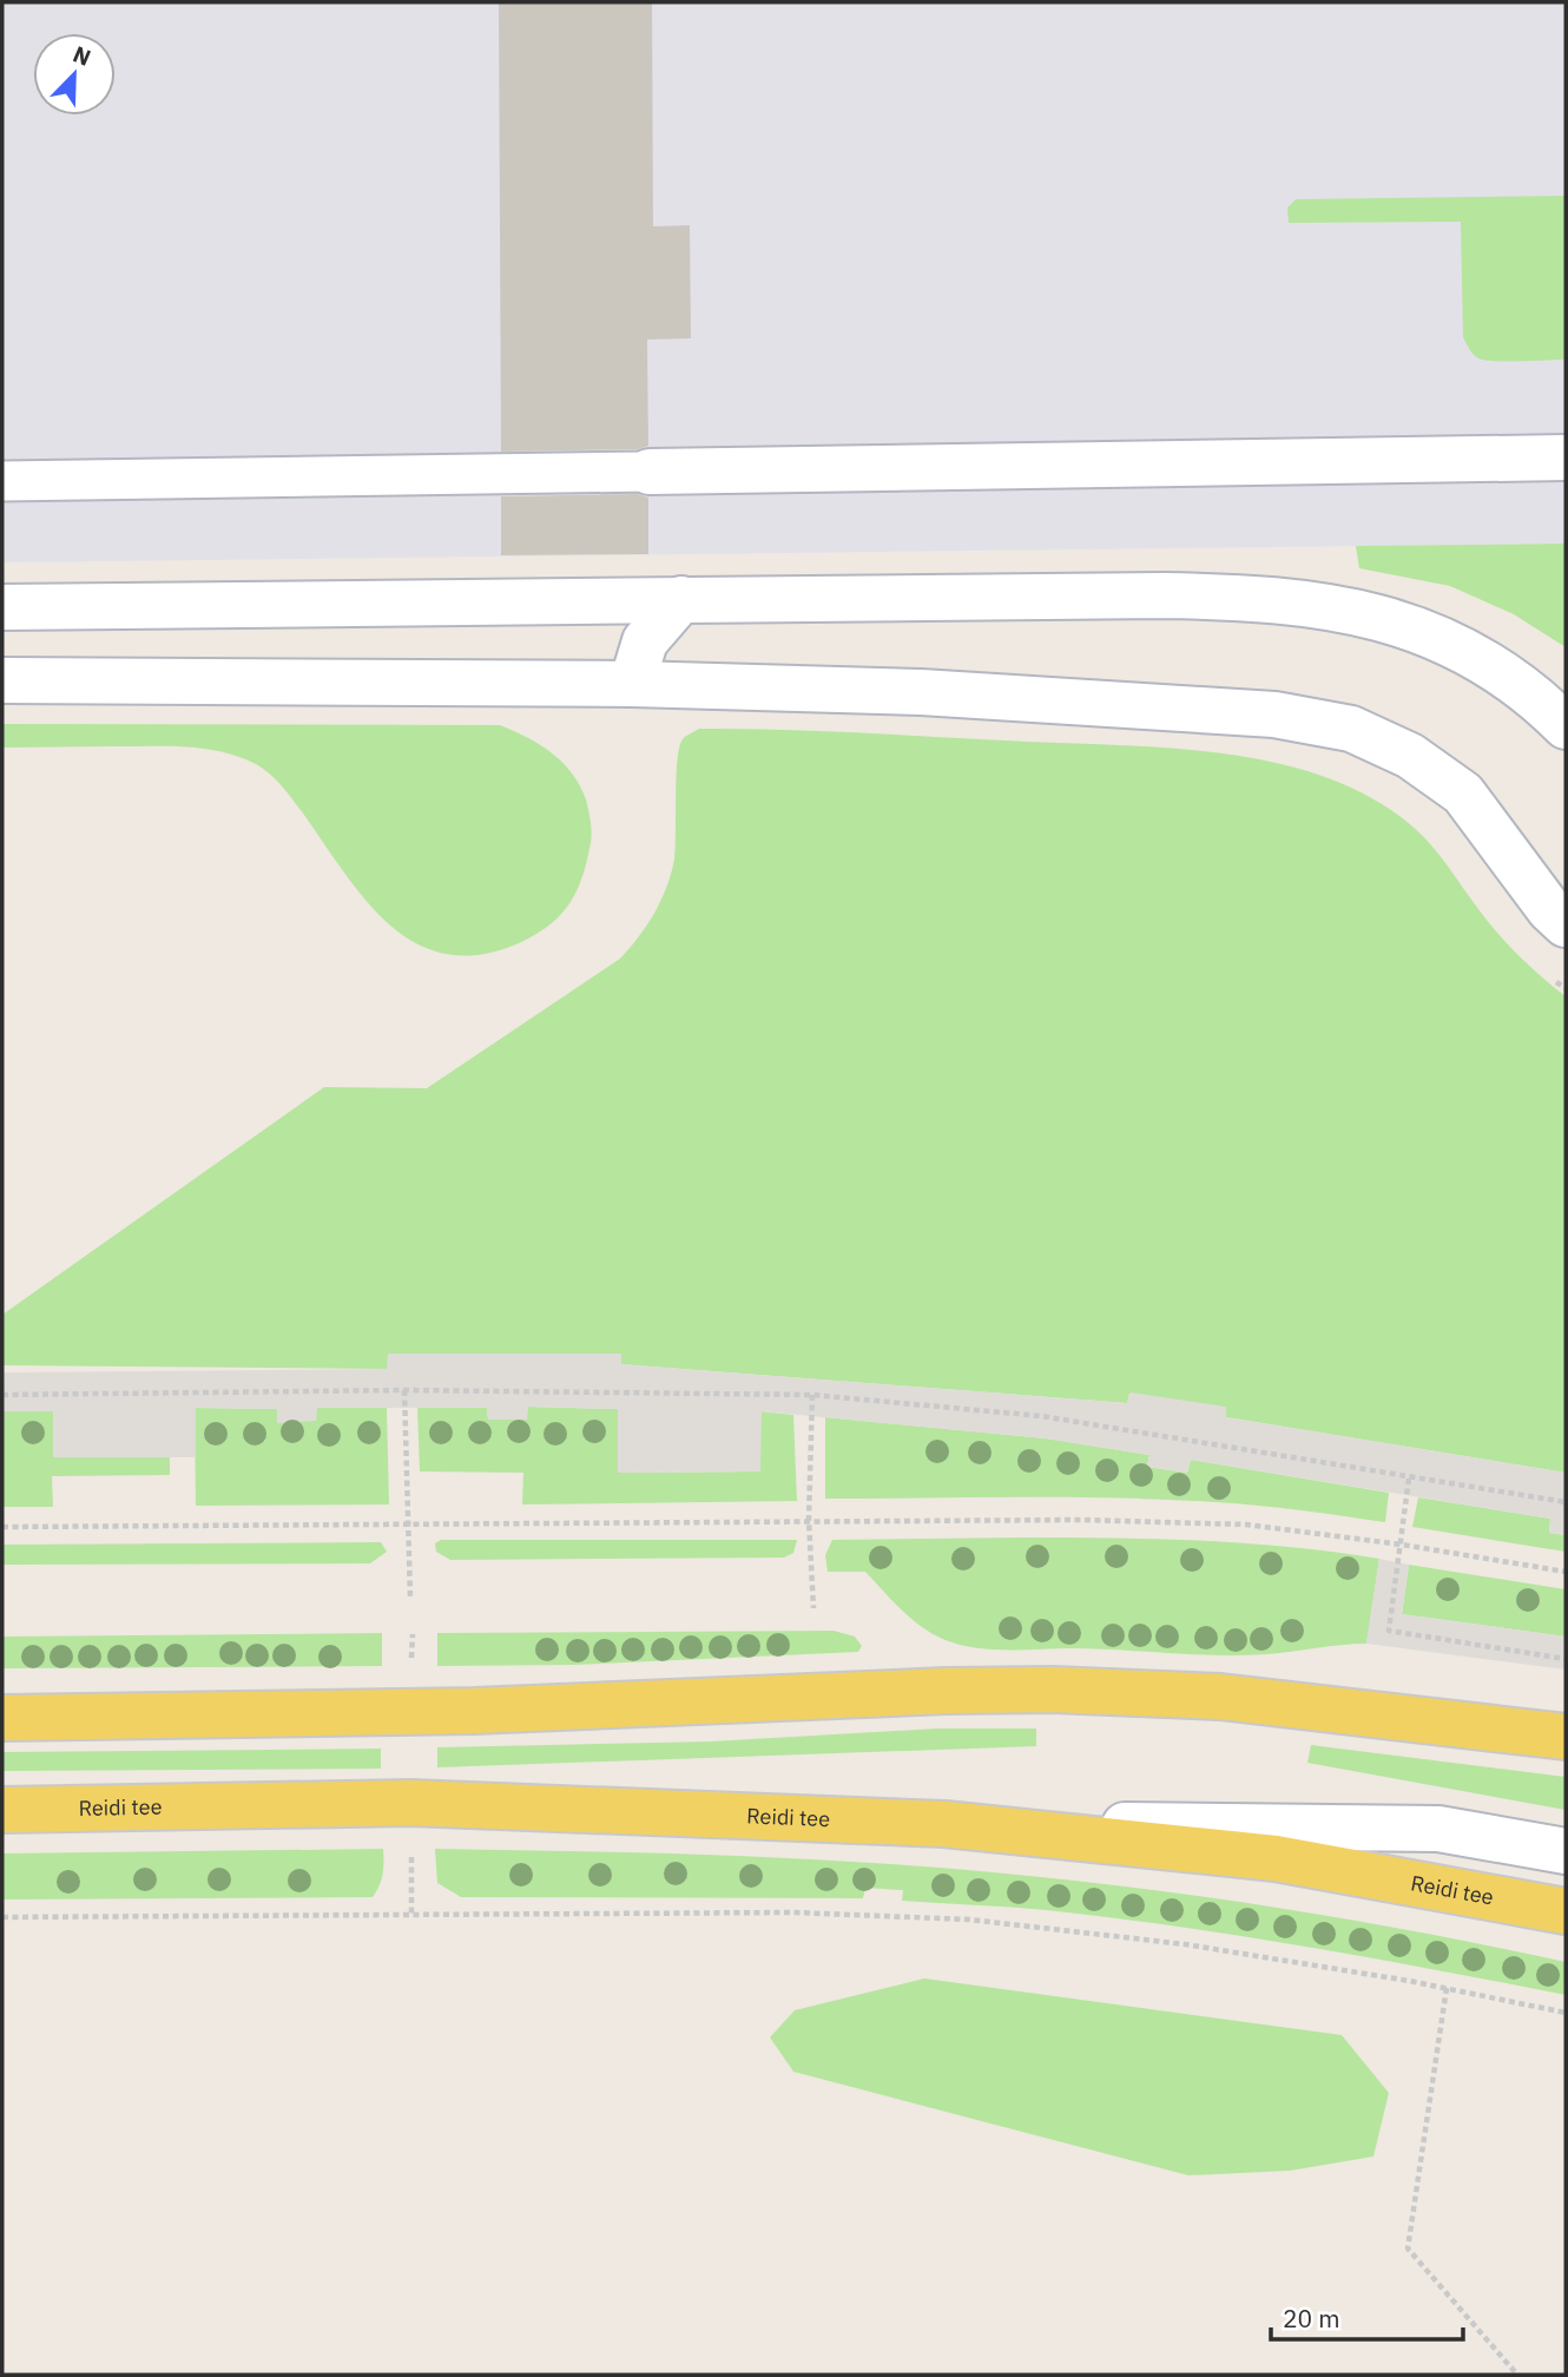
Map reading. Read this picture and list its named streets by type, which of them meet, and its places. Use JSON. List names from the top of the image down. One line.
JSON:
{"streets":{"main road":["Reidi tee"]},"scale_bar":"20 m","north":"top right"}
